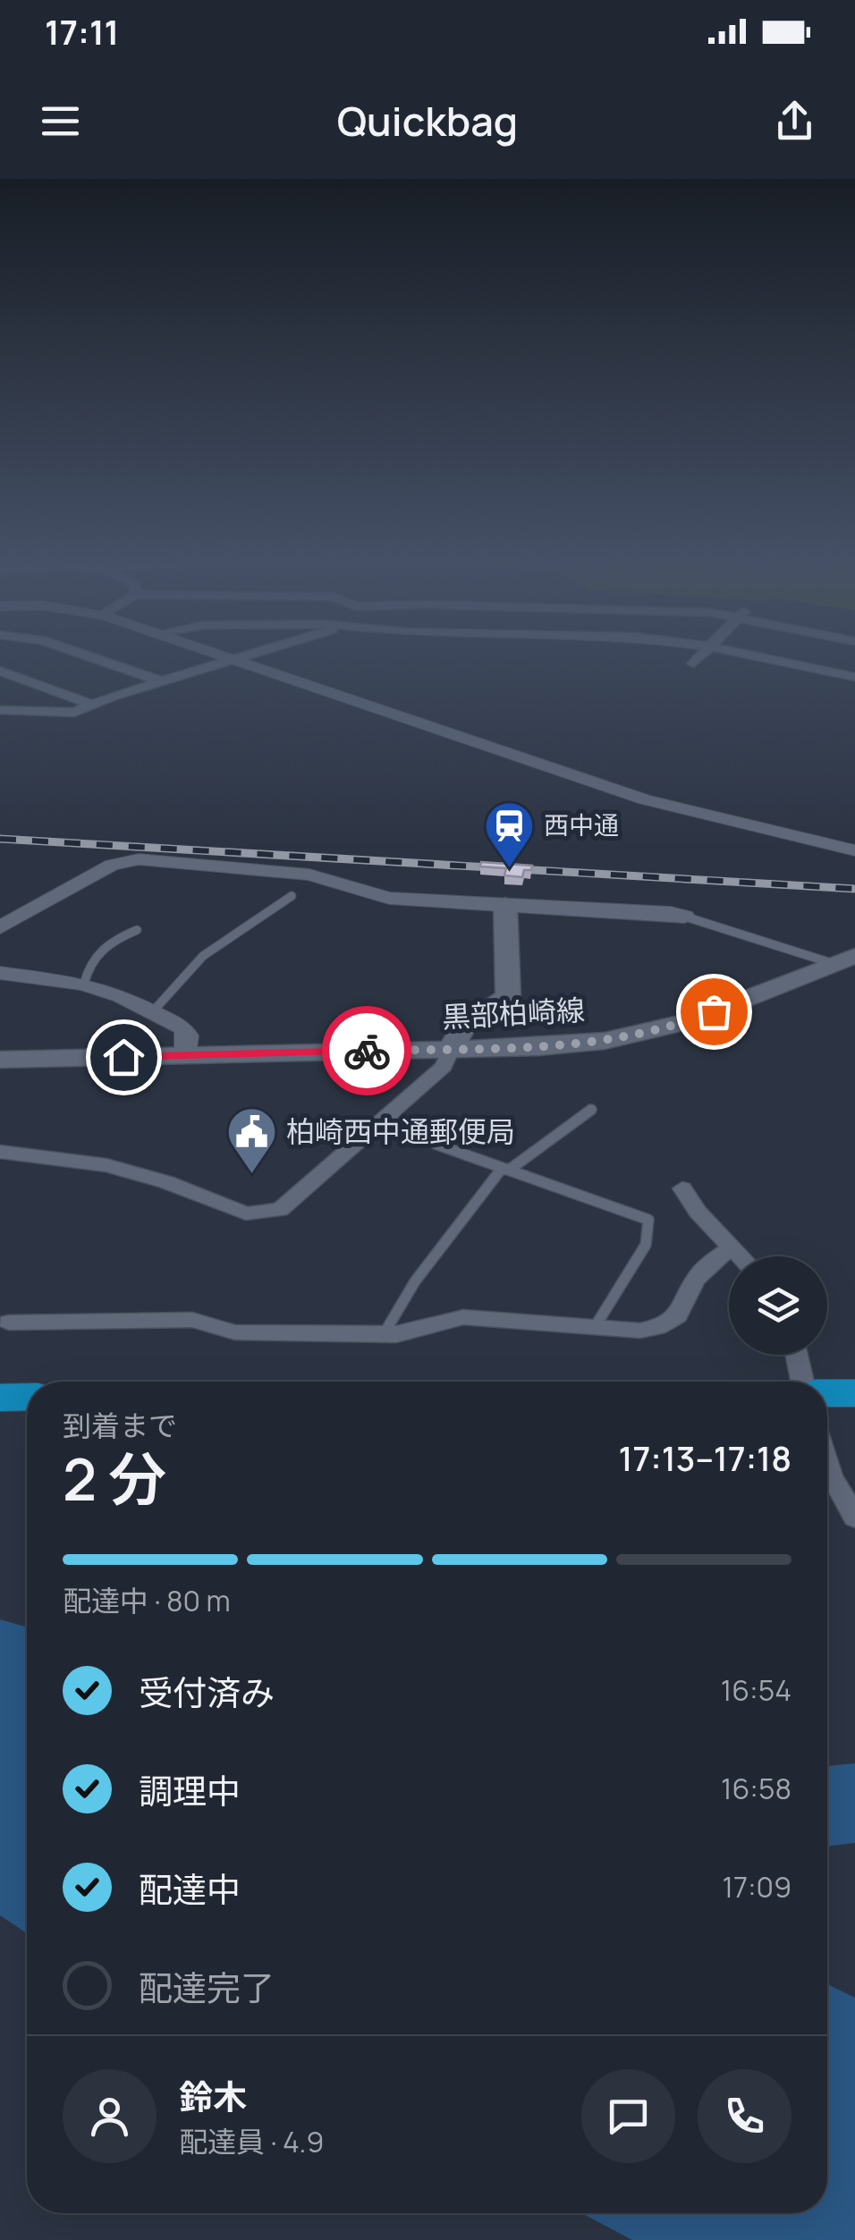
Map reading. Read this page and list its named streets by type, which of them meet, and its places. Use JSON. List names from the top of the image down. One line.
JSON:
{"streets":{"main road":["黒部柏崎線"]},"places":{"station":["西中通"],"public building":["柏崎西中通郵便局"]},"page":{"status":"17:11","header":"Quickbag","heading":["2 分","到着まで","17:13–17:18"],"panel":["鈴木","配達員 · 4.9"],"bar":"配達中 · 80 m","list":[["受付済み","16:54"],["調理中","16:58"],["配達中","17:09"],"配達完了"]}}
